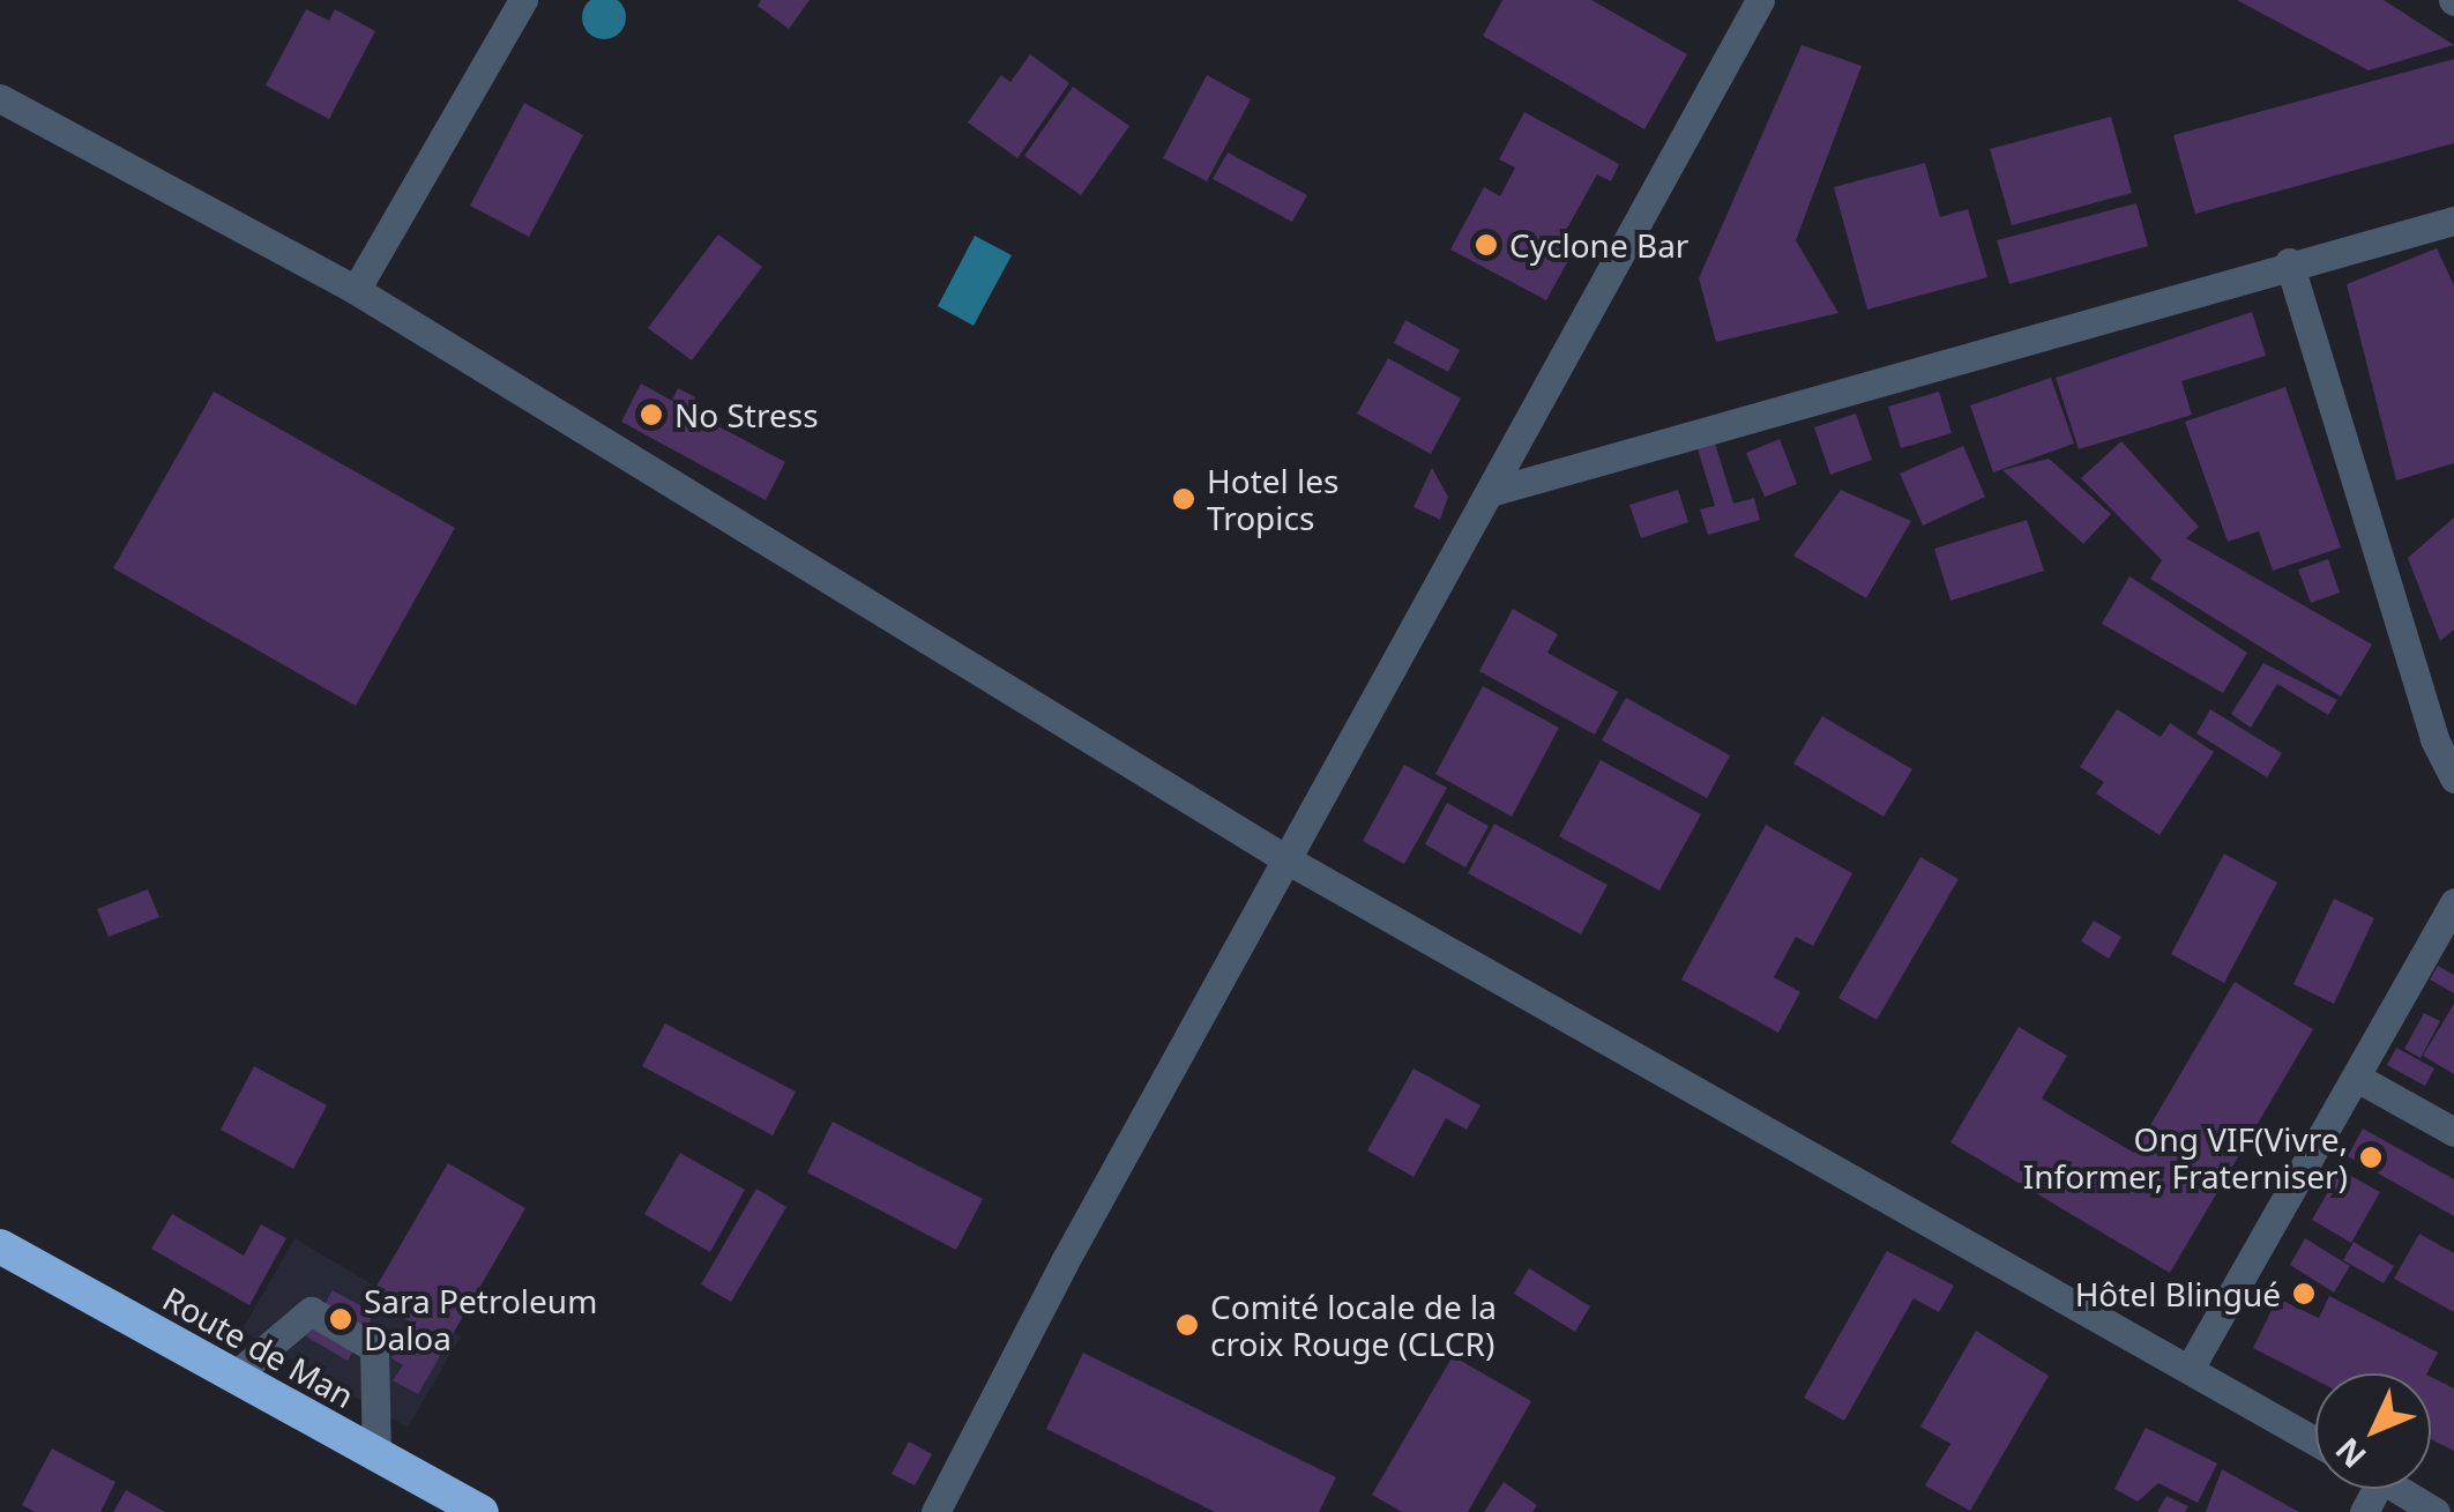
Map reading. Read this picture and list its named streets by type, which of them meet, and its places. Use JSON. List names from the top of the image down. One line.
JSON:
{"streets":{"highway":["Route de Man"]},"places":["Cyclone Bar","No Stress","Hotel les Tropics","Ong VIF(Vivre, Informer, Fraterniser)","Hôtel Blingué","Sara Petroleum Daloa","Comité locale de la croix Rouge (CLCR)"],"north":"bottom left"}
